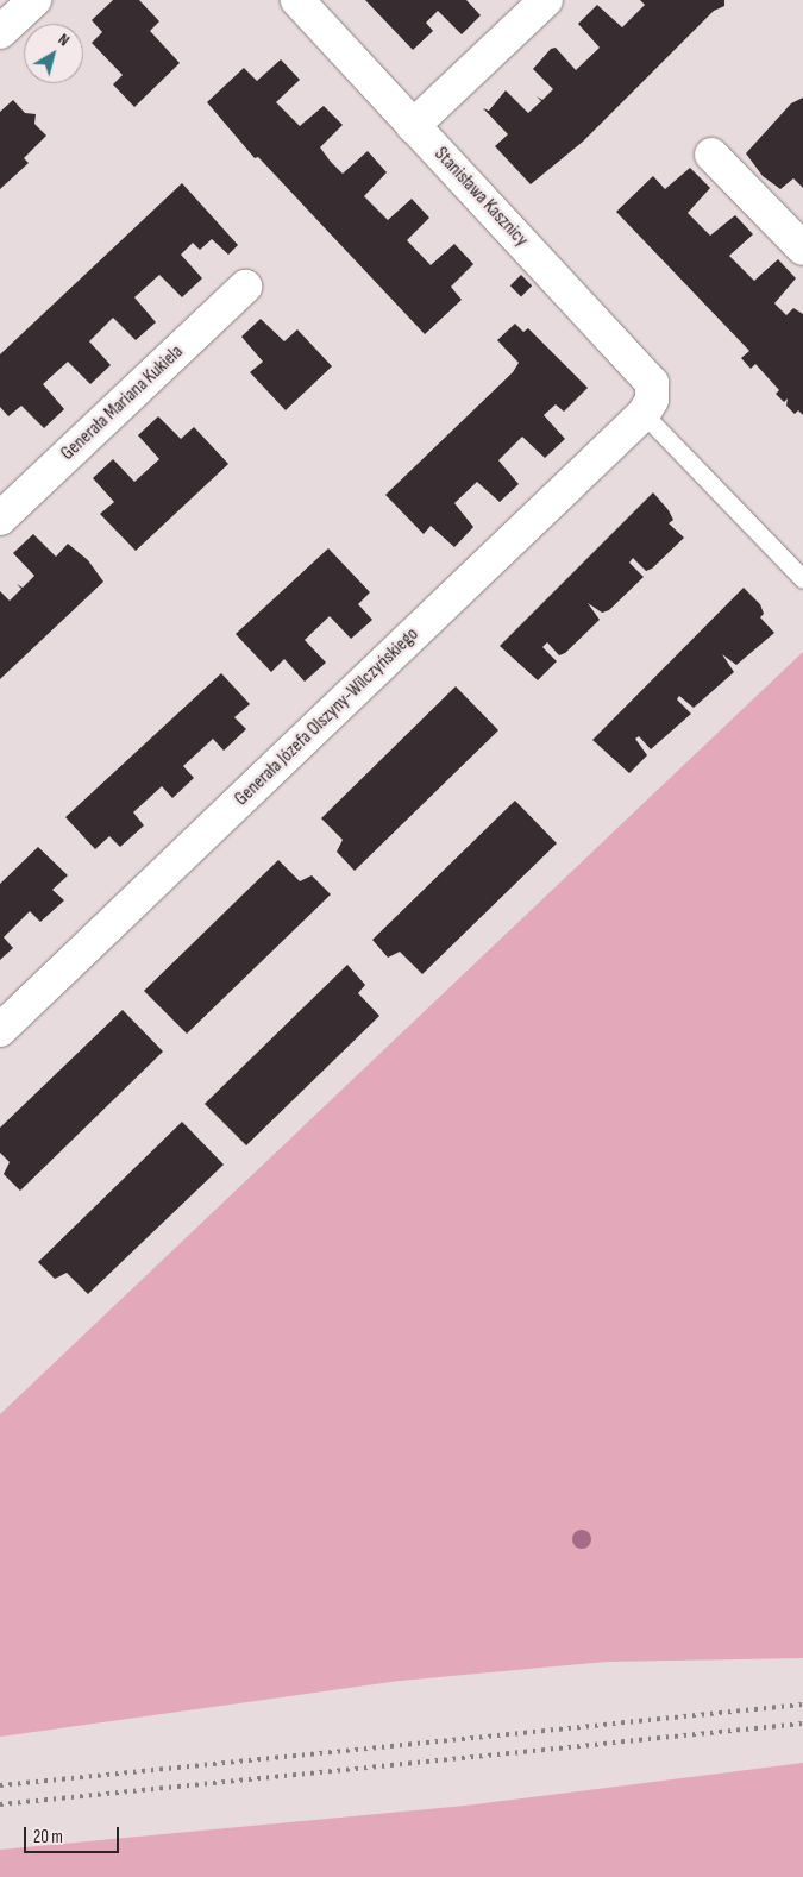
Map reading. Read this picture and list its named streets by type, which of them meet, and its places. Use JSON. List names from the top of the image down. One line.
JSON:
{"streets":{"street":["Stanisława Kasznicy","Generała Mariana Kukiela","Generała Józefa Olszyny-Wilczyńskiego"]},"crossings":[["Stanisława Kasznicy","Generała Józefa Olszyny-Wilczyńskiego"]],"scale_bar":"20 m","north":"top right"}
